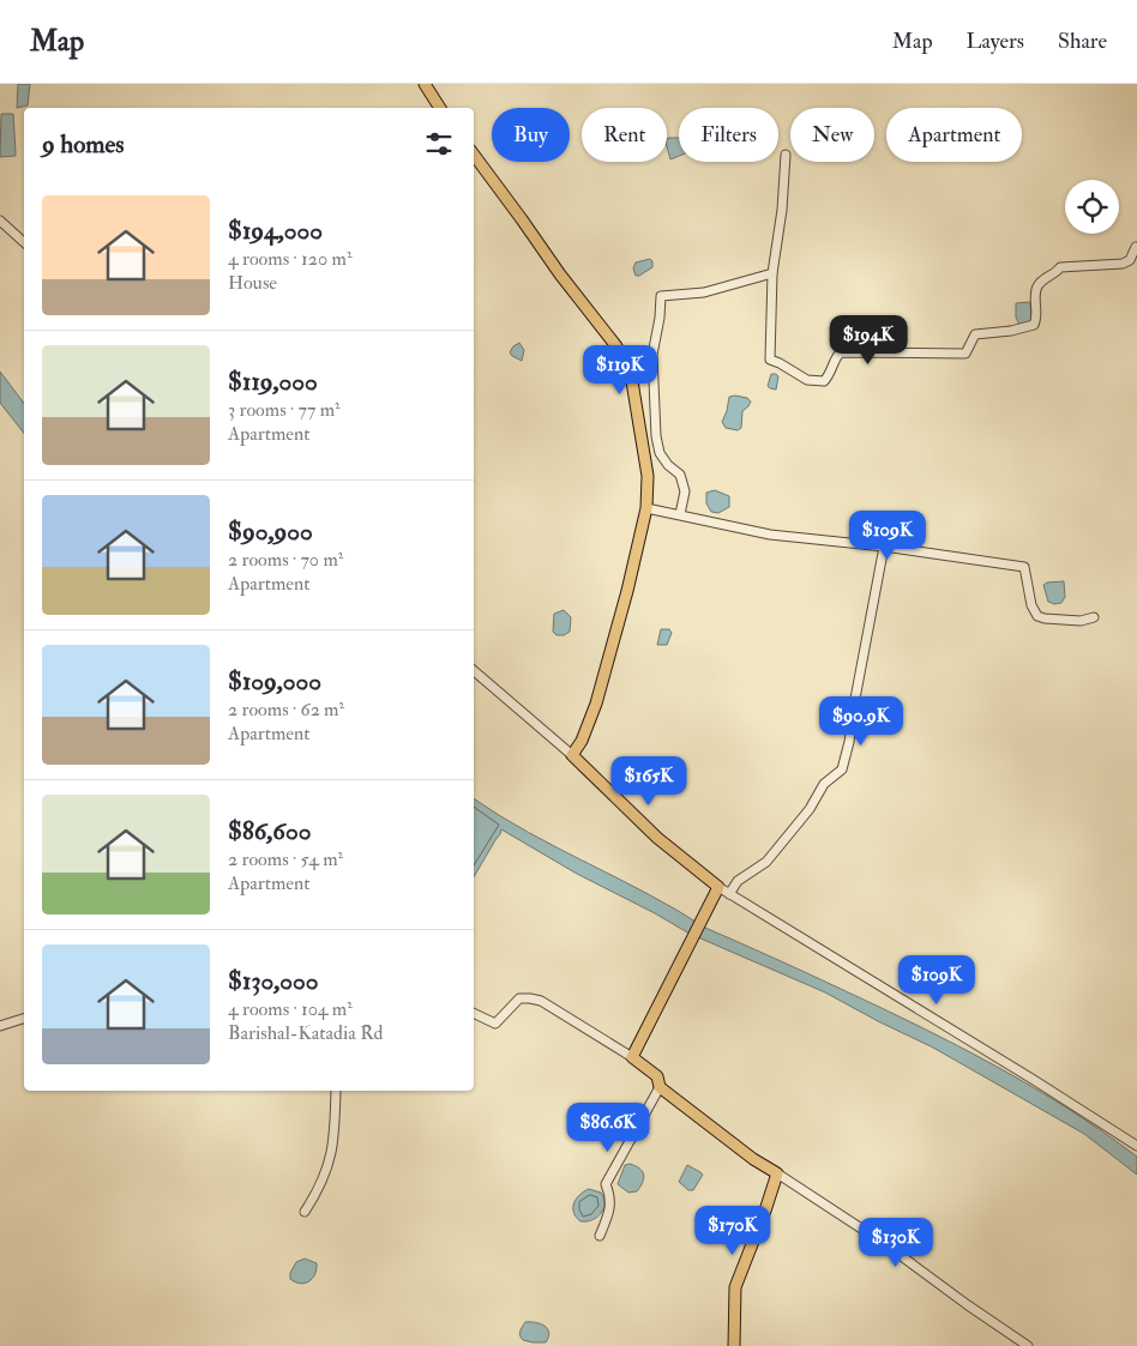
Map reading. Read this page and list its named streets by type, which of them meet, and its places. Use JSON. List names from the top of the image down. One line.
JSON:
{"page":{"header":"Map","nav":["Map","Layers","Share"],"chip":["Buy","Rent","Filters","New","Apartment"],"heading":"9 homes","list":[{"name":"$194,000","note":"4 rooms · 120 m² · House"},{"name":"$119,000","note":"3 rooms · 77 m² · Apartment"},{"name":"$90,900","note":"2 rooms · 70 m² · Apartment"},{"name":"$109,000","note":"2 rooms · 62 m² · Apartment"},{"name":"$86,600","note":"2 rooms · 54 m² · Apartment"},{"name":"$130,000","note":"4 rooms · 104 m² · Barishal-Katadia Rd"}],"price":["$194K","$119K","$109K","$90.9K","$165K","$109K","$86.6K","$170K","$130K"]}}
